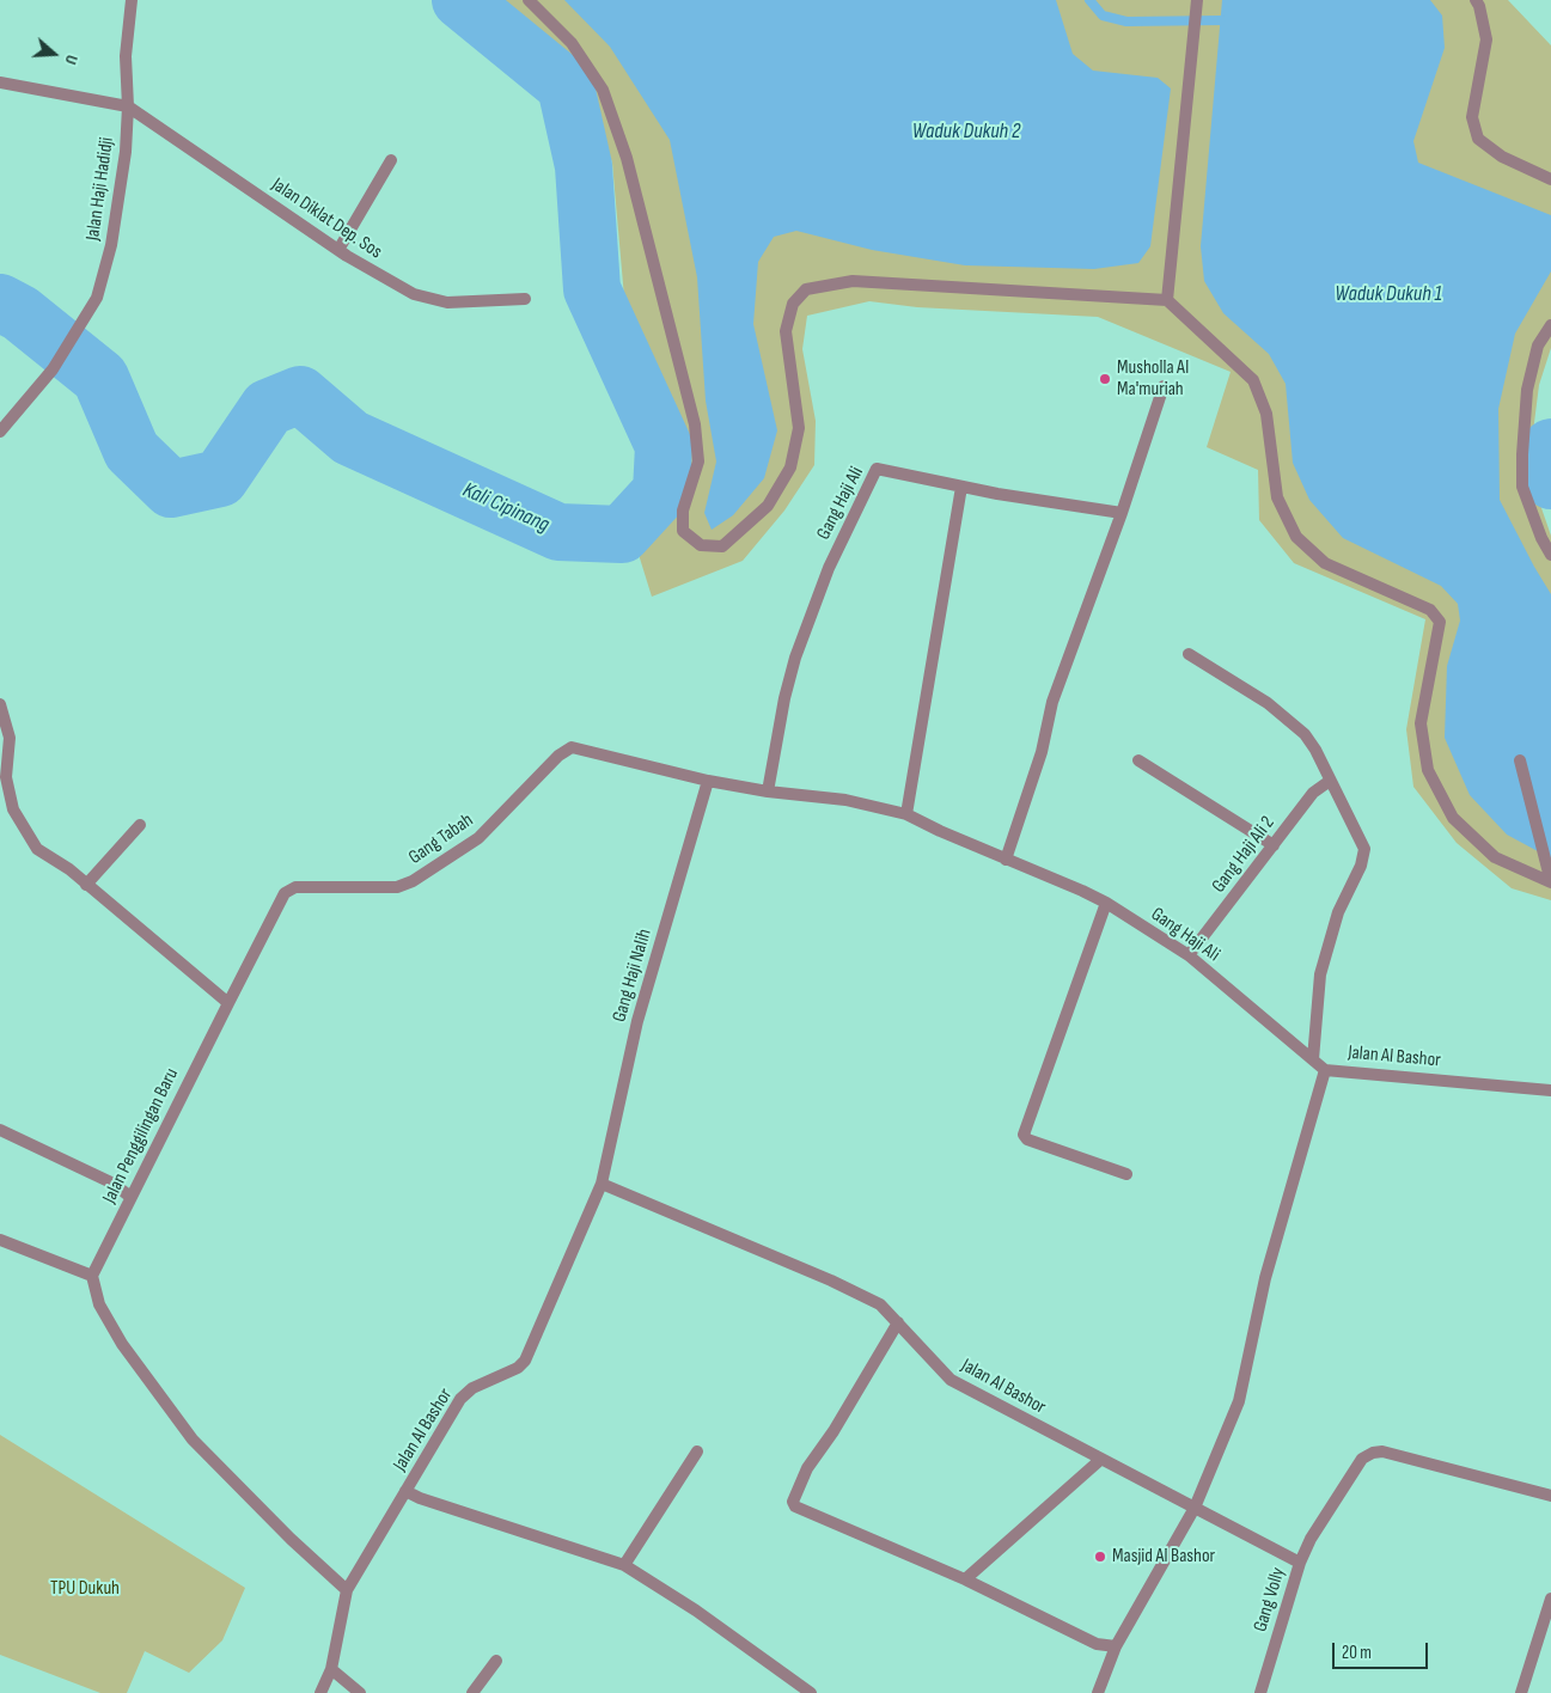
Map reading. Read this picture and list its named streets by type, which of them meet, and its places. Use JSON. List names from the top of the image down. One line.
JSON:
{"streets":{"street":["Jalan Haji Hadidji","Jalan Diklat Dep. Sos","Gang Haji Ali","Gang Tabah","Gang Haji Ali 2","Gang Haji Nalih","Jalan Al Bashor","Jalan Penggilingan Baru","Gang Volly"]},"crossings":[["Jalan Haji Hadidji","Jalan Diklat Dep. Sos"],["Gang Haji Ali","Gang Tabah"],["Gang Haji Ali","Gang Haji Ali 2"],["Gang Haji Ali","Gang Haji Nalih"],["Gang Haji Ali","Jalan Al Bashor"],["Gang Tabah","Gang Haji Nalih"],["Gang Tabah","Jalan Penggilingan Baru"],["Gang Haji Nalih","Jalan Al Bashor"],["Jalan Al Bashor","Gang Volly"]],"water":["Waduk Dukuh 2","Waduk Dukuh 1","Kali Cipinang"],"parks":["TPU Dukuh"],"places":["Musholla Al Ma'muriah","Masjid Al Bashor"],"scale_bar":"20 m","north":"right"}
